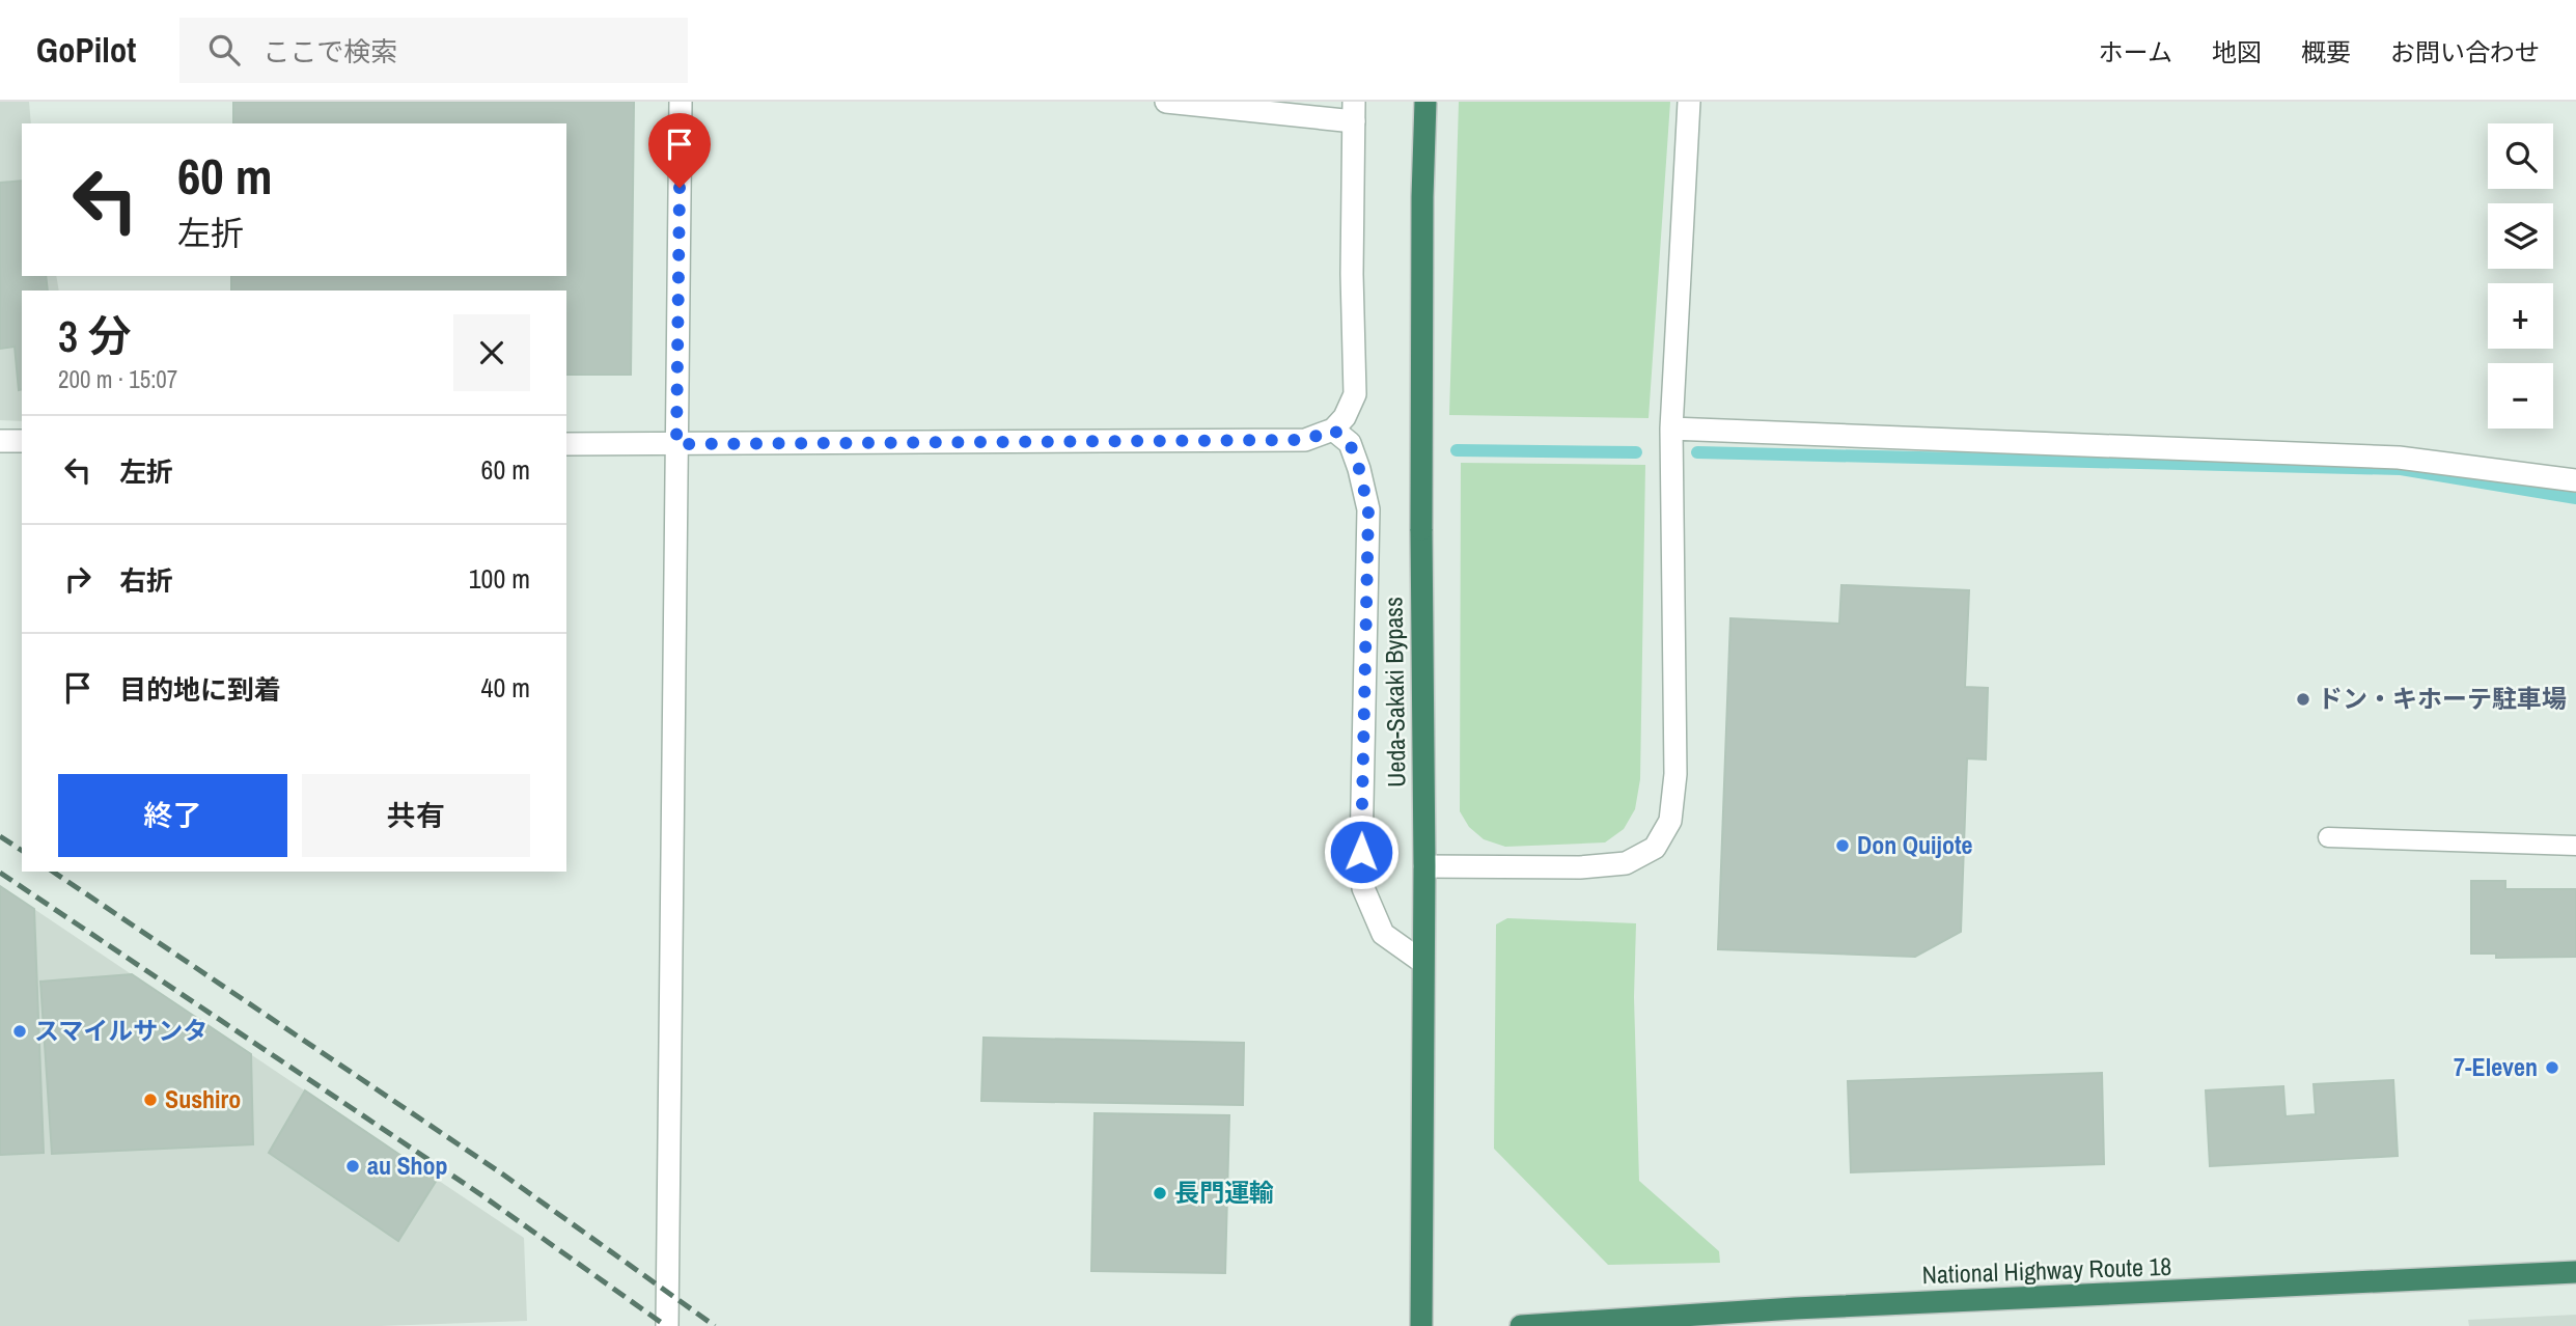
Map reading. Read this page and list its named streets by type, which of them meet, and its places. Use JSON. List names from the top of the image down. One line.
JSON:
{"streets":{"highway":["Ueda-Sakaki Bypass","National Highway Route 18"]},"places":["ドン・キホーテ駐車場","Don Quijote","スマイルサンタ","7-Eleven","Sushiro","au Shop","長門運輸"],"page":{"header":"GoPilot","search":"ここで検索","nav":["ホーム","地図","概要","お問い合わせ"],"map_buttons":["+","−"],"turn":["60 m","左折"],"heading":["3 分","200 m · 15:07"],"list":[{"name":"左折","value":"60 m"},{"name":"右折","value":"100 m"},{"name":"目的地に到着","value":"40 m"}],"buttons":["終了","共有"]}}
